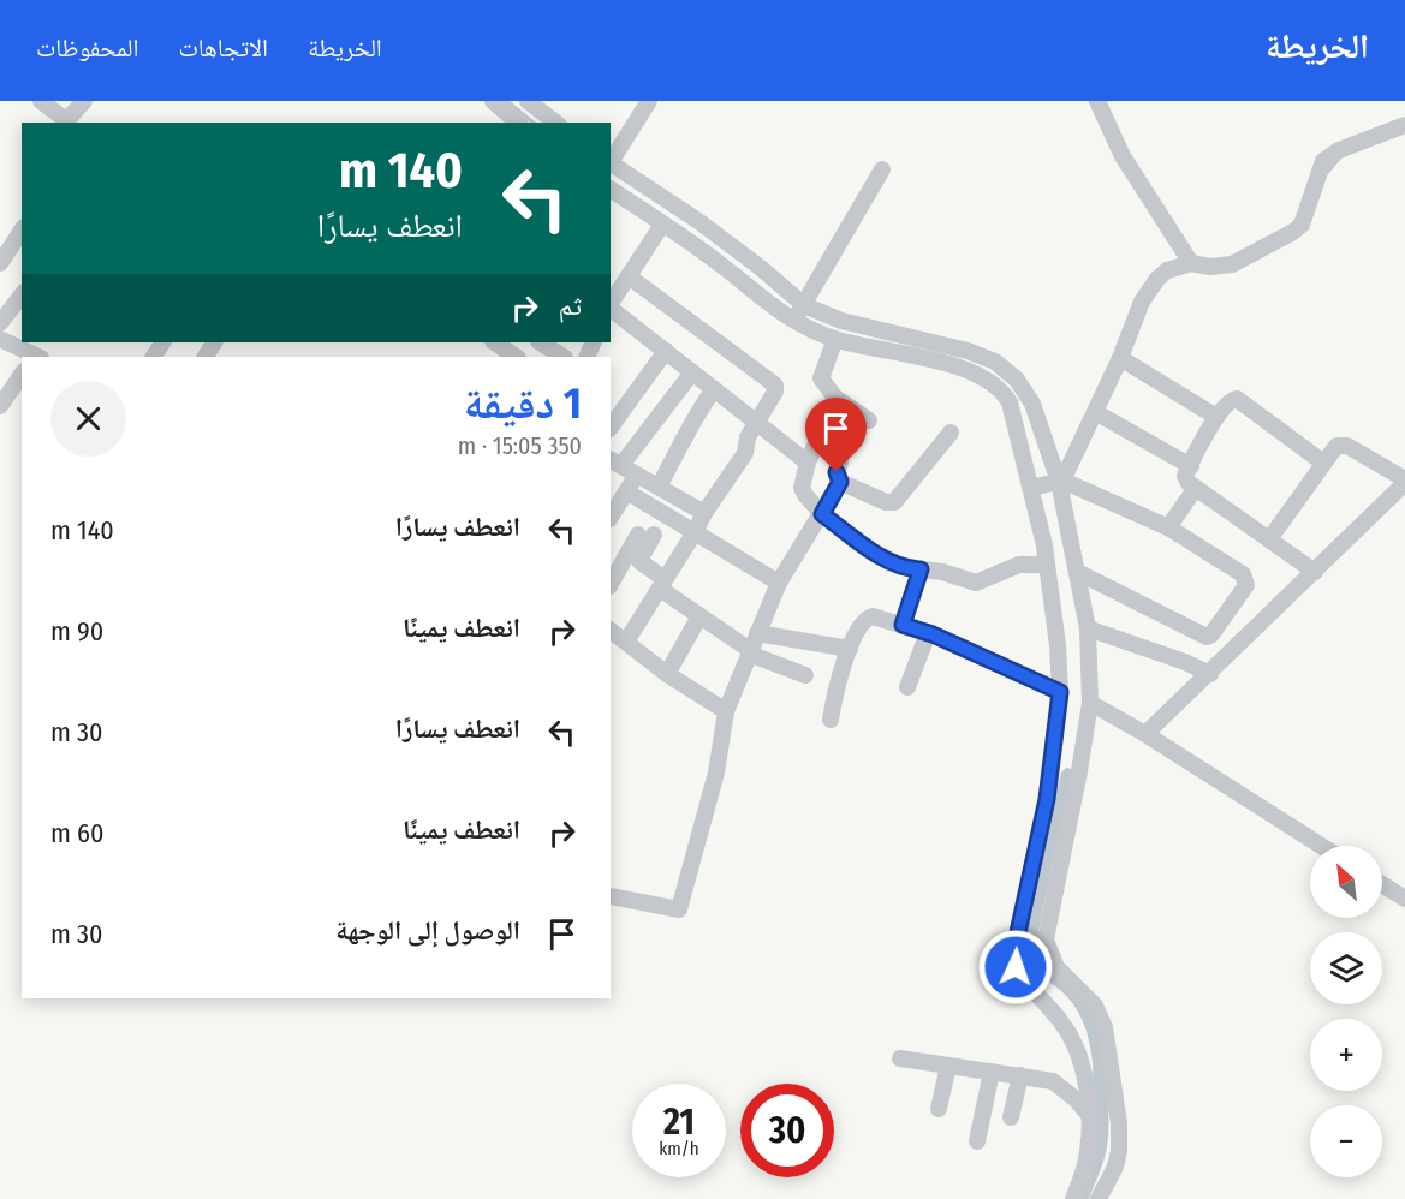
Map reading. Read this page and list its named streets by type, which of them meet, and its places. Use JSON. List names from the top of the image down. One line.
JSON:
{"north":"top left","page":{"header":"الخريطة","nav":["الخريطة","الاتجاهات","المحفوظات"],"turn":["140 m","انعطف يسارًا"],"then":"ثم","heading":["1 دقيقة","350 m · 15:05"],"list":[{"name":"انعطف يسارًا","value":"140 m"},{"name":"انعطف يمينًا","value":"90 m"},{"name":"انعطف يسارًا","value":"30 m"},{"name":"انعطف يمينًا","value":"60 m"},{"name":"الوصول إلى الوجهة","value":"30 m"}],"map_buttons":["+","−"],"speed":"21 km/h","limit":"30"}}
